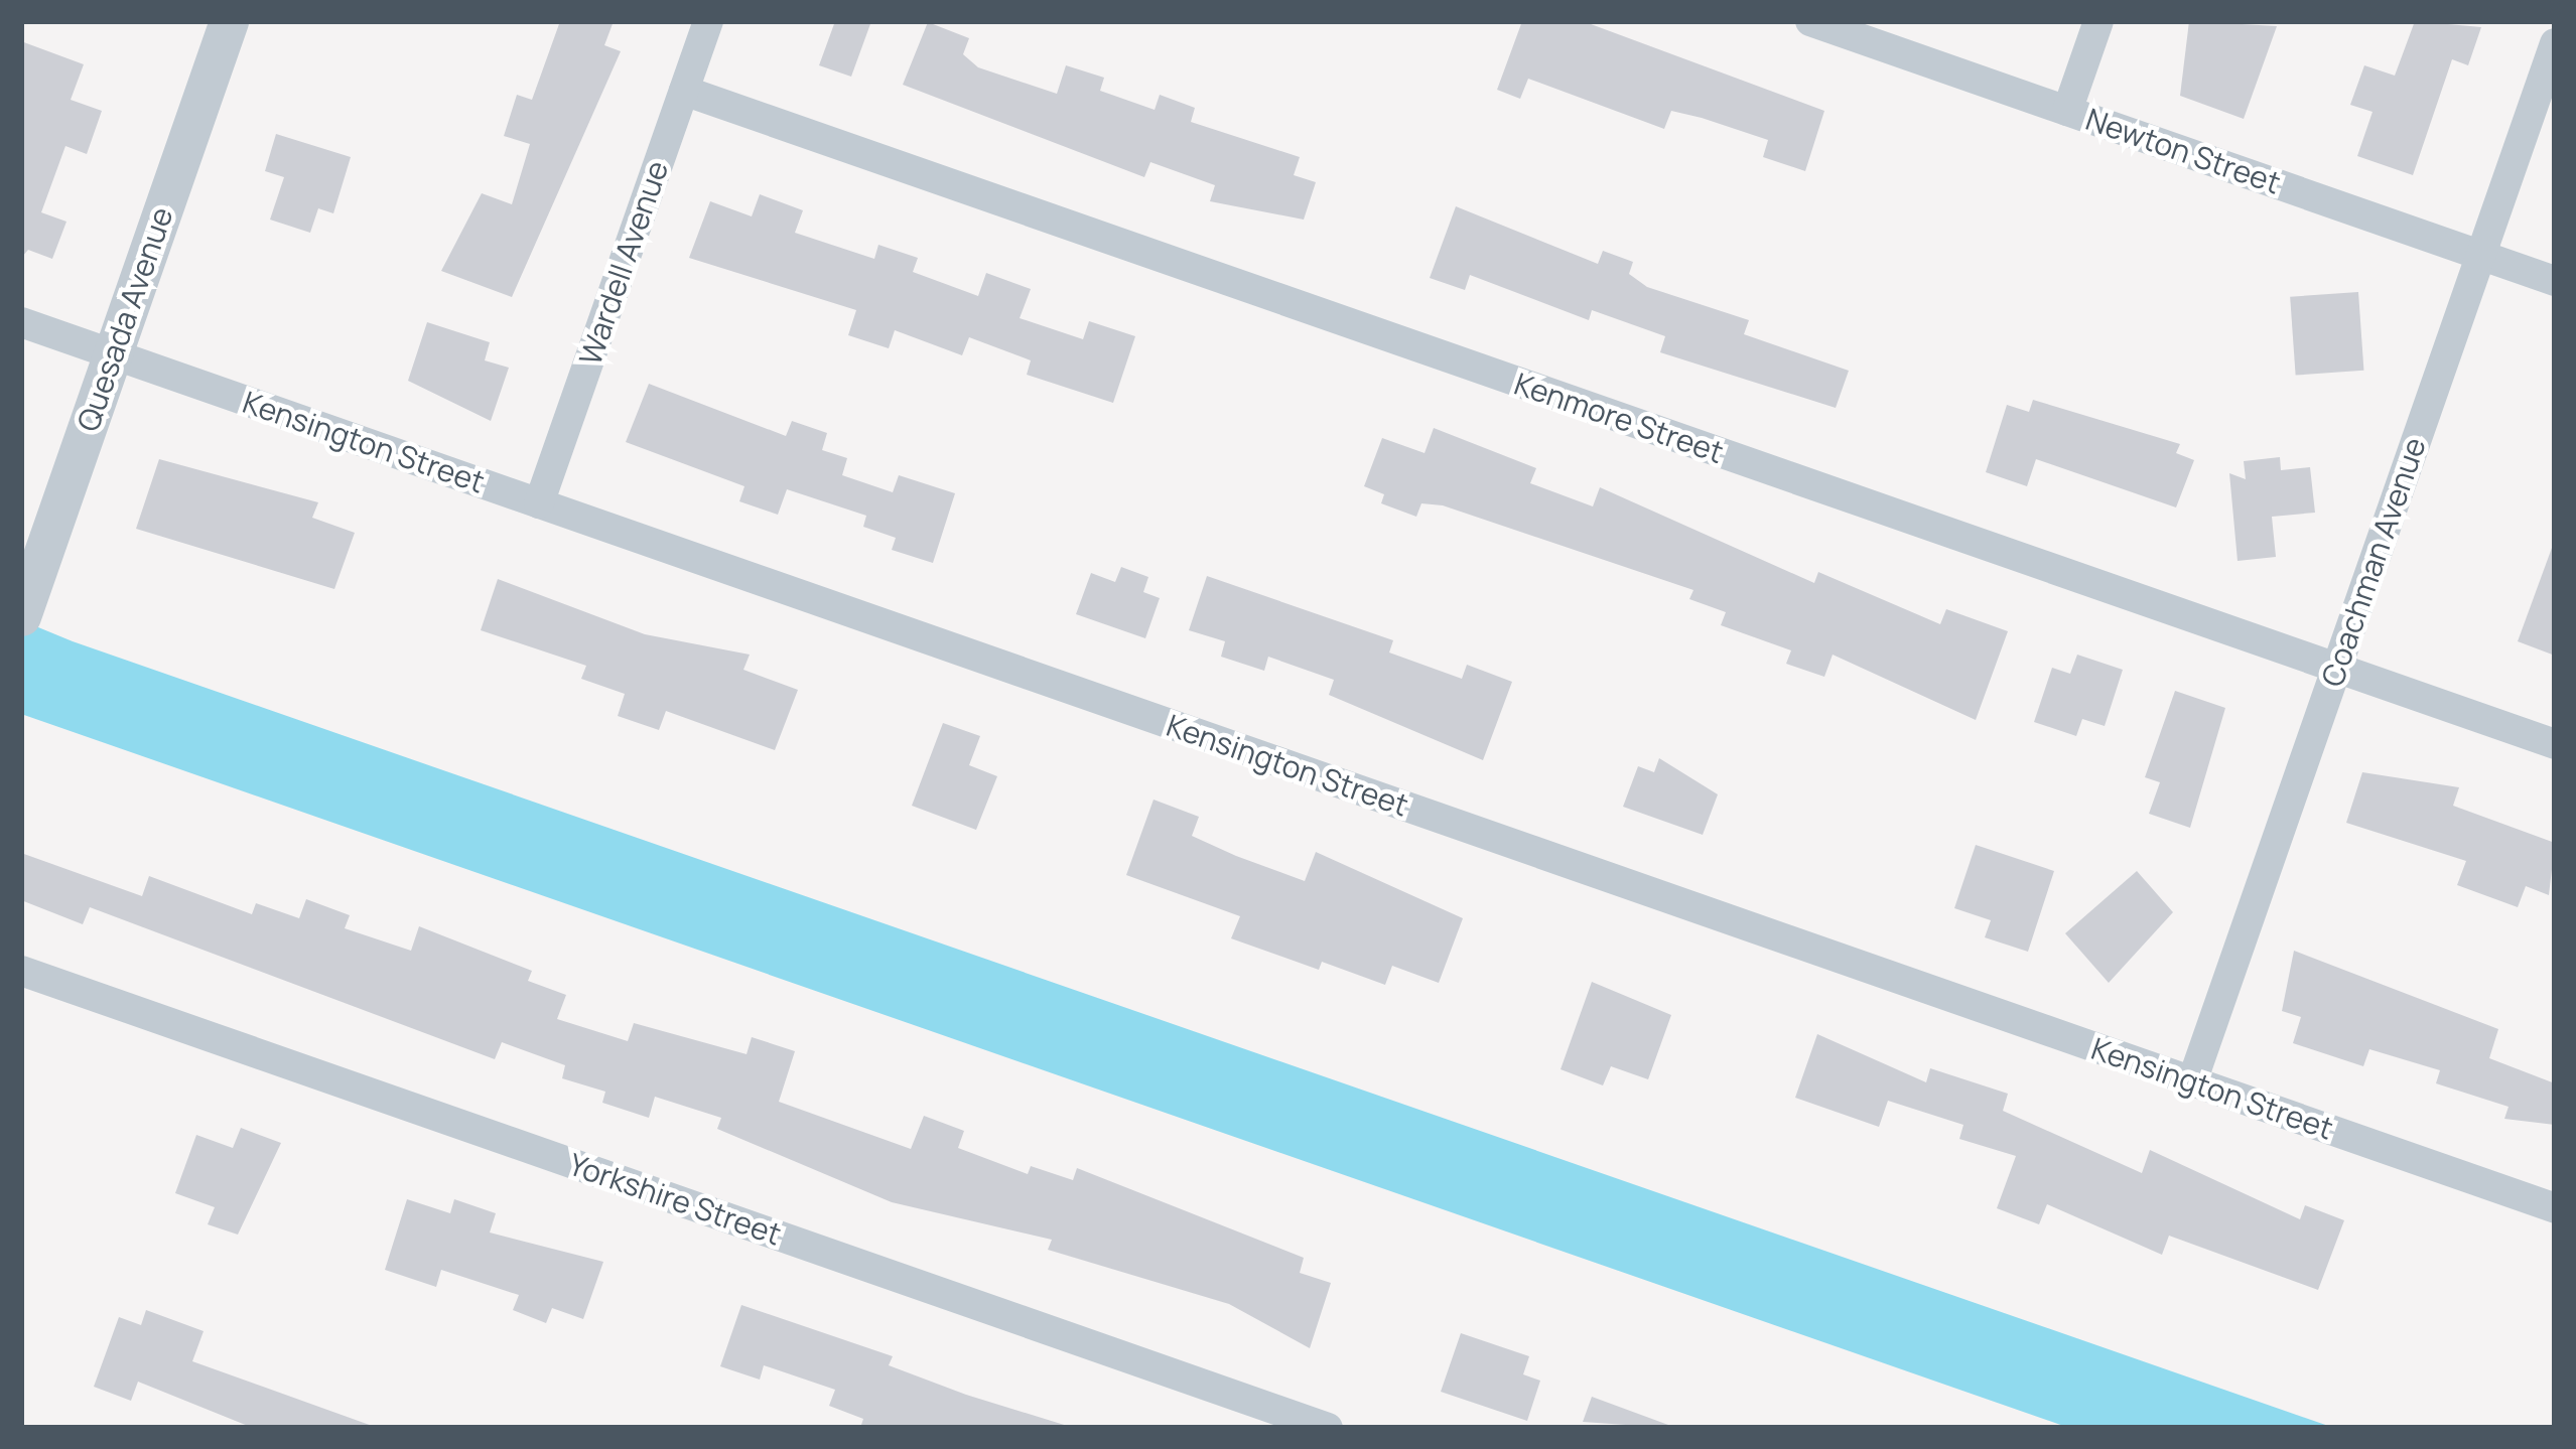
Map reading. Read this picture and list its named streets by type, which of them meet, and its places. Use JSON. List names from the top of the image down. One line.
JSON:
{"streets":{"street":["Newton Street","Wardell Avenue","Quesada Avenue","Kenmore Street","Kensington Street","Coachman Avenue","Yorkshire Street"]},"crossings":[["Newton Street","Coachman Avenue"],["Wardell Avenue","Kenmore Street"],["Wardell Avenue","Kensington Street"],["Quesada Avenue","Kensington Street"],["Kenmore Street","Coachman Avenue"],["Kensington Street","Coachman Avenue"]]}
